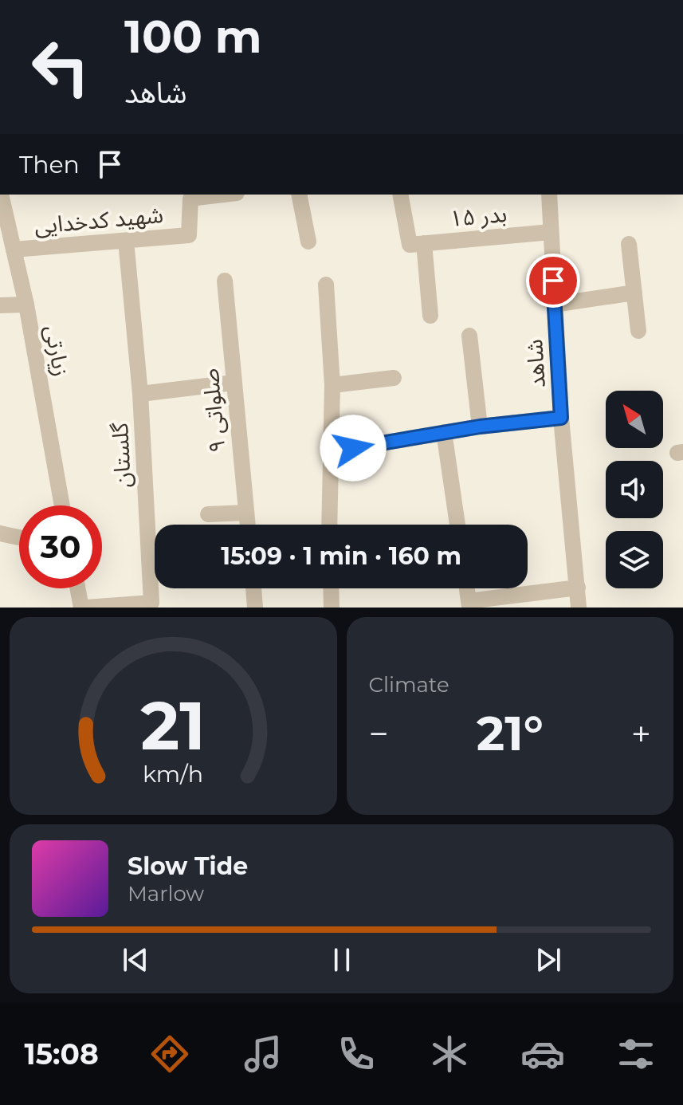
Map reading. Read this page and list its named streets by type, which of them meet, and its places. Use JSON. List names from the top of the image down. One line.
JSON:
{"streets":{"street":["بدر ۱۵","شهید کدخدایی","زیارتی","شاهد","صلواتی ۹","گلستان"]},"crossings":[["بدر ۱۵","شاهد"],["شهید کدخدایی","زیارتی"],["شهید کدخدایی","گلستان"]],"north":"top left","page":{"turn":["100 m","شاهد"],"then":"Then","limit":"30","trip":"15:09 · 1 min · 160 m","tile":"Climate","heat":["−","21°","+"],"song":["Slow Tide","Marlow"],"tabs":"15:08","gauge":["21","km/h"]}}
